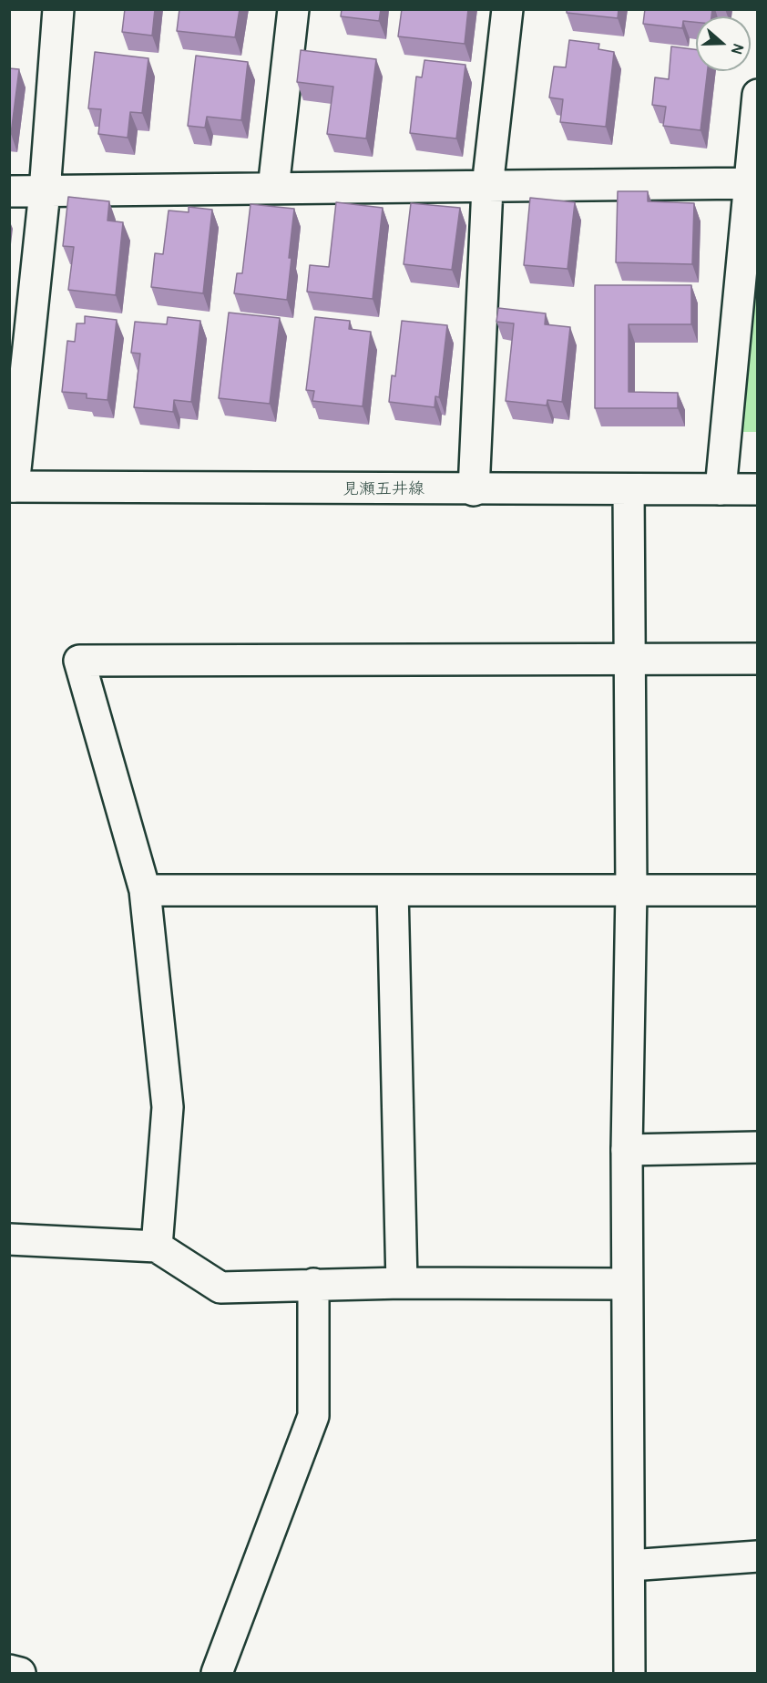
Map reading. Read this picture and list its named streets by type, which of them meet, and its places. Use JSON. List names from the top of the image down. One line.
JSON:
{"streets":{"street":["見瀬五井線"]},"north":"right"}
